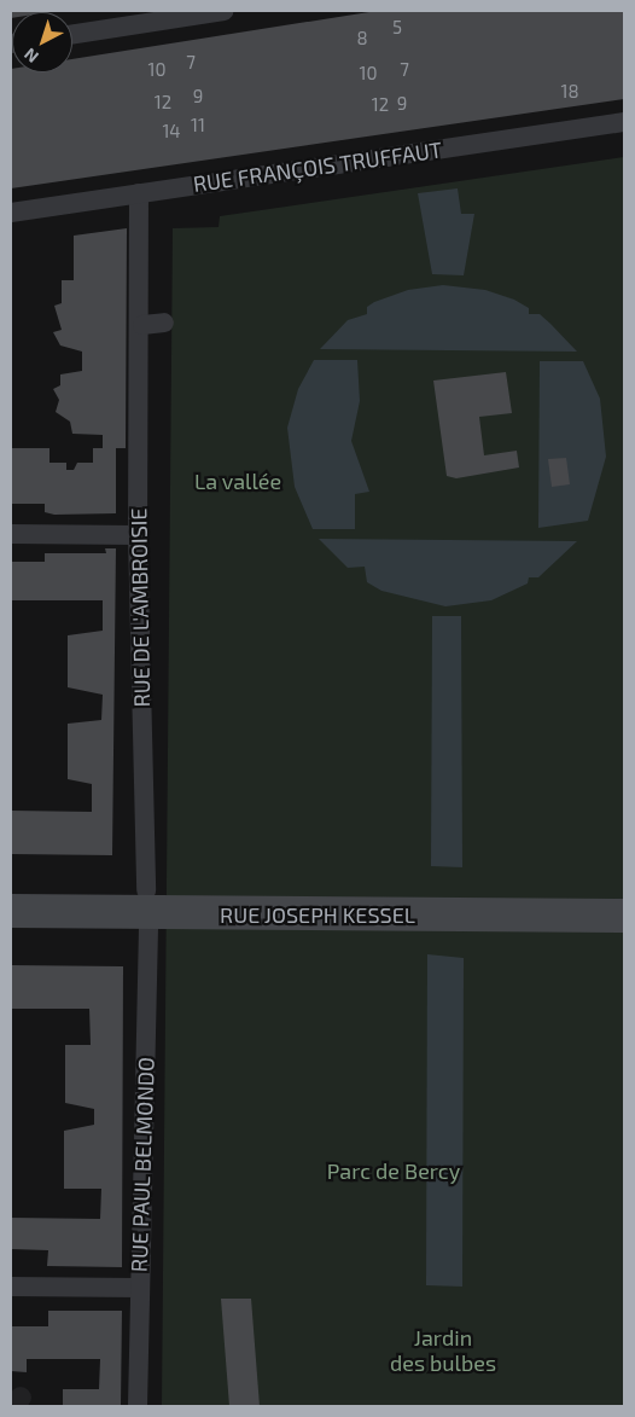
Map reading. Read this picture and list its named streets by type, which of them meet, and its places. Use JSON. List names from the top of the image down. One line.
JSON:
{"streets":{"main road":["RUE JOSEPH KESSEL"],"street":["RUE FRANÇOIS TRUFFAUT","RUE DE L'AMBROISIE","RUE PAUL BELMONDO"]},"crossings":[["RUE FRANÇOIS TRUFFAUT","RUE DE L'AMBROISIE"]],"parks":["La vallée","Parc de Bercy","Jardin des bulbes"],"house_numbers":["5","8","7","10","7","10","18","9","12","9","12","11","14"],"north":"bottom left"}
